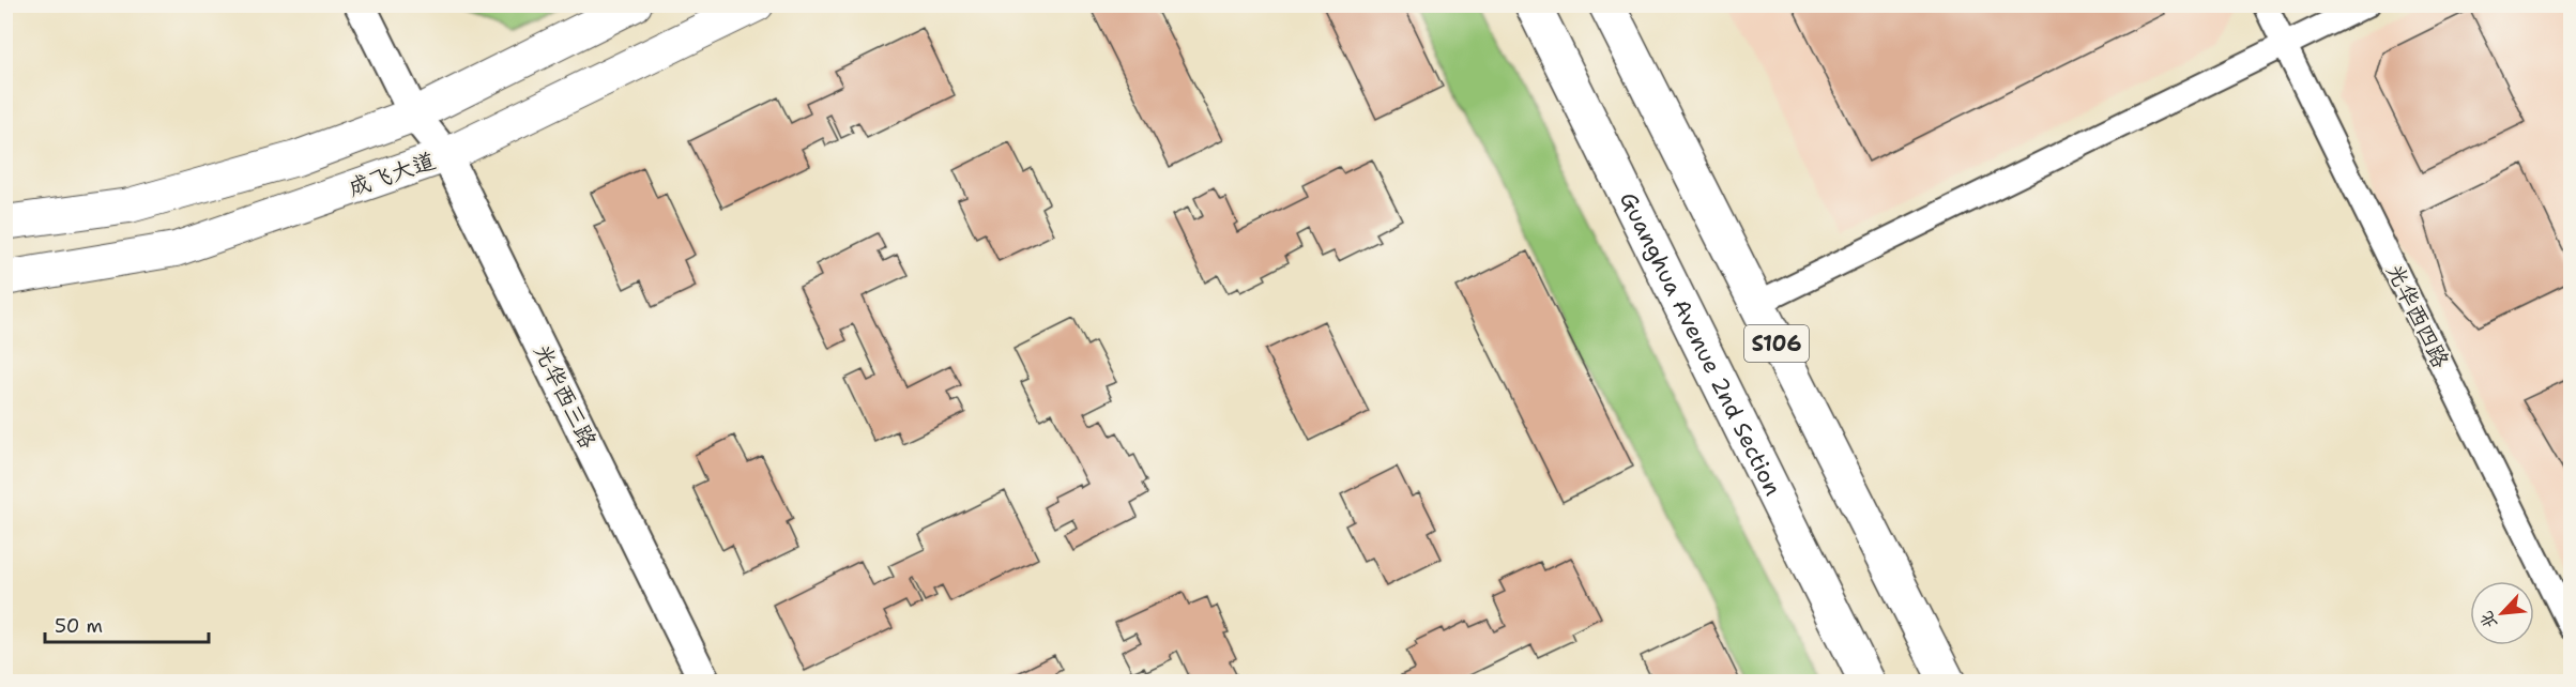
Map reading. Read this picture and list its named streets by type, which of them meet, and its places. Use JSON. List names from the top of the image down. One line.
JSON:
{"streets":{"main road":["成飞大道","Guanghua Avenue 2nd Section","S106"],"street":["光华西四路","光华西三路"]},"crossings":[["成飞大道","光华西三路"]],"scale_bar":"50 m","north":"bottom left"}
